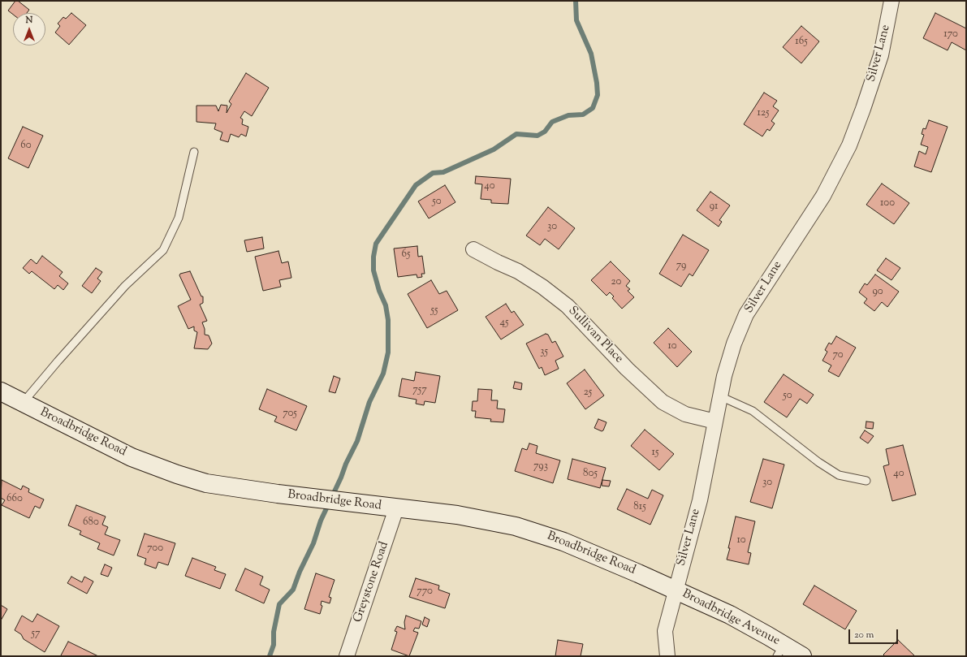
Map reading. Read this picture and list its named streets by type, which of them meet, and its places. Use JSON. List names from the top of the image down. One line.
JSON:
{"streets":{"main road":["Broadbridge Road","Broadbridge Avenue"],"street":["Silver Lane","Sullivan Place","Greystone Road"]},"crossings":[["Silver Lane","Sullivan Place"],["Silver Lane","Broadbridge Road"],["Silver Lane","Broadbridge Avenue"],["Broadbridge Road","Greystone Road"],["Broadbridge Road","Broadbridge Avenue"]],"house_numbers":["170","165","125","60","40","50","100","91","30","65","79","20","90","55","45","10","35","70","757","25","50","705","15","793","805","40","30","660","815","680","10","700","770","57"],"scale_bar":"20 m","north":"top"}
